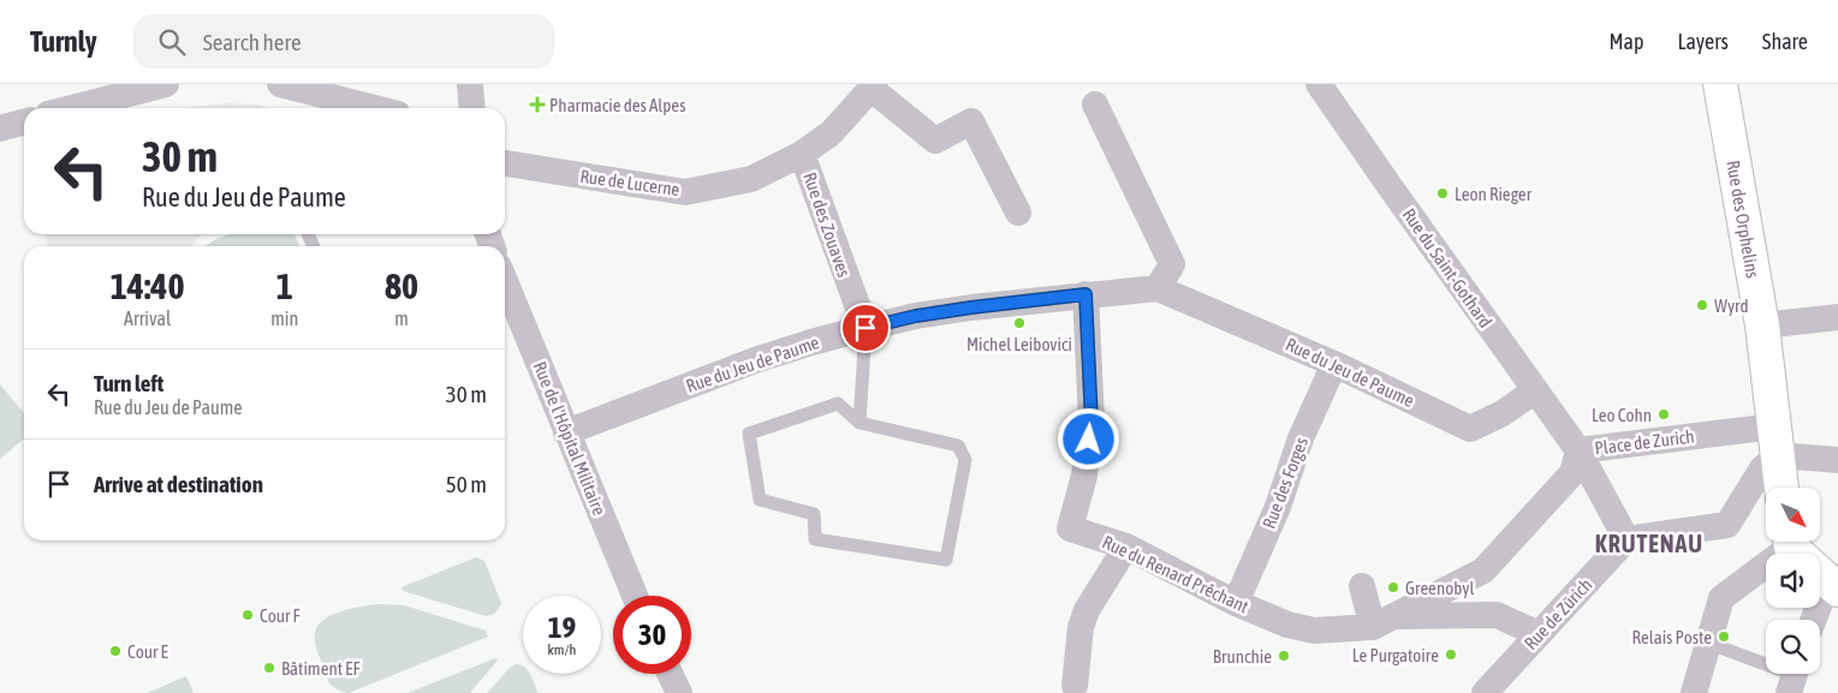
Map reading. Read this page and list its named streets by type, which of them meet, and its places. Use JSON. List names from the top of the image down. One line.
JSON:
{"streets":{"street":["Rue de Lucerne","Rue des Orphelins","Rue des Zouaves","Rue du Saint-Gothard","Rue du Jeu de Paume","Rue de l'Hôpital Militaire","Place de Zurich","Rue des Forges","Rue du Renard Prêchant","Rue de Zürich"]},"crossings":[["Rue de Lucerne","Rue des Zouaves"],["Rue des Orphelins","Place de Zurich"],["Rue des Zouaves","Rue du Jeu de Paume"],["Rue du Saint-Gothard","Rue du Jeu de Paume"],["Rue du Saint-Gothard","Place de Zurich"],["Rue du Saint-Gothard","Rue du Renard Prêchant"],["Rue du Jeu de Paume","Rue de l'Hôpital Militaire"],["Rue du Jeu de Paume","Rue des Forges"],["Rue du Jeu de Paume","Rue du Renard Prêchant"],["Place de Zurich","Rue du Renard Prêchant"],["Place de Zurich","Rue de Zürich"],["Rue des Forges","Rue du Renard Prêchant"]],"districts":["KRUTENAU"],"places":{"health":["Pharmacie des Alpes"],"other":["Leon Rieger","Wyrd","Michel Leibovici","Leo Cohn","Greenobyl","Cour F","Relais Poste","Cour E","Le Purgatoire","Brunchie","Bâtiment EF"]},"north":"bottom right","page":{"header":"Turnly","search":"Search here","nav":["Map","Layers","Share"],"turn":["30 m","Rue du Jeu de Paume"],"eta":["14:40","Arrival","1","min","80","m"],"list":[{"name":"Turn left","note":"Rue du Jeu de Paume","value":"30 m"},{"name":"Arrive at destination","value":"50 m"}],"speed":"19 km/h","limit":"30"}}
